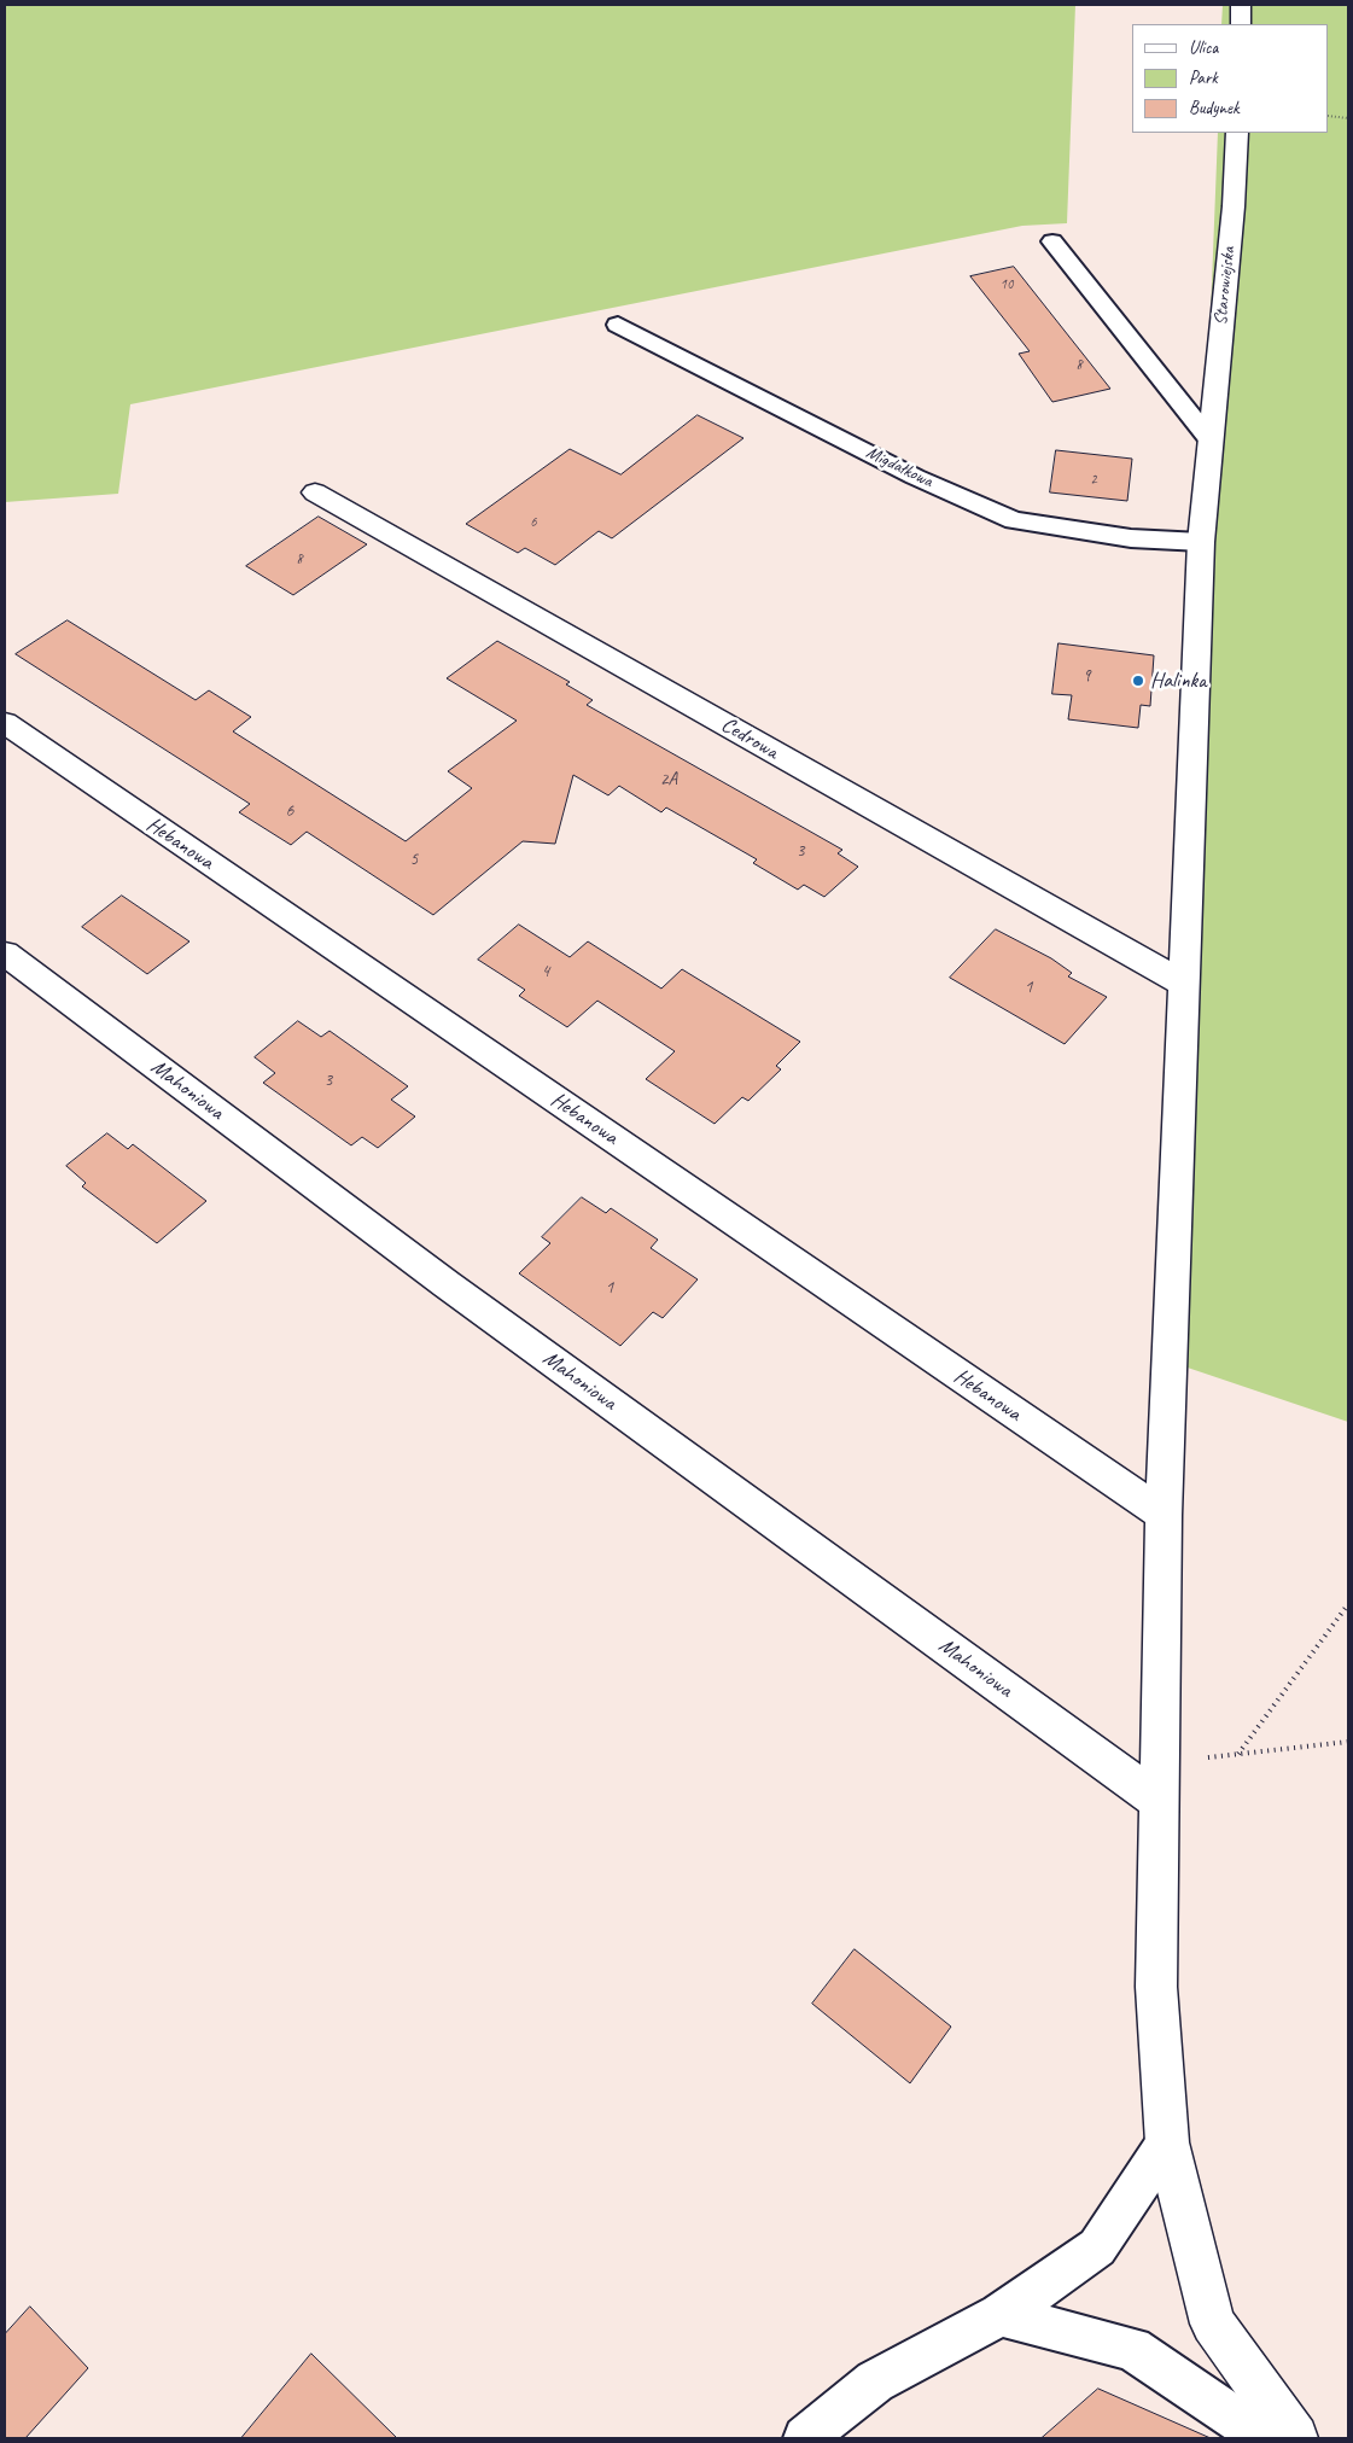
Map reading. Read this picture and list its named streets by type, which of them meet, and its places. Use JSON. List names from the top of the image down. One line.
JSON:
{"streets":{"street":["Starowiejska","Cedrowa","Hebanowa","Mahoniowa"],"lane":["Migdałkowa"]},"crossings":[["Starowiejska","Migdałkowa"],["Starowiejska","Cedrowa"],["Starowiejska","Hebanowa"],["Starowiejska","Mahoniowa"]],"places":["Halinka"],"house_numbers":["10","8","2","6","8","9","2A","6","3","5","4","1","3","1"],"legend":["Ulica","Park","Budynek"]}
